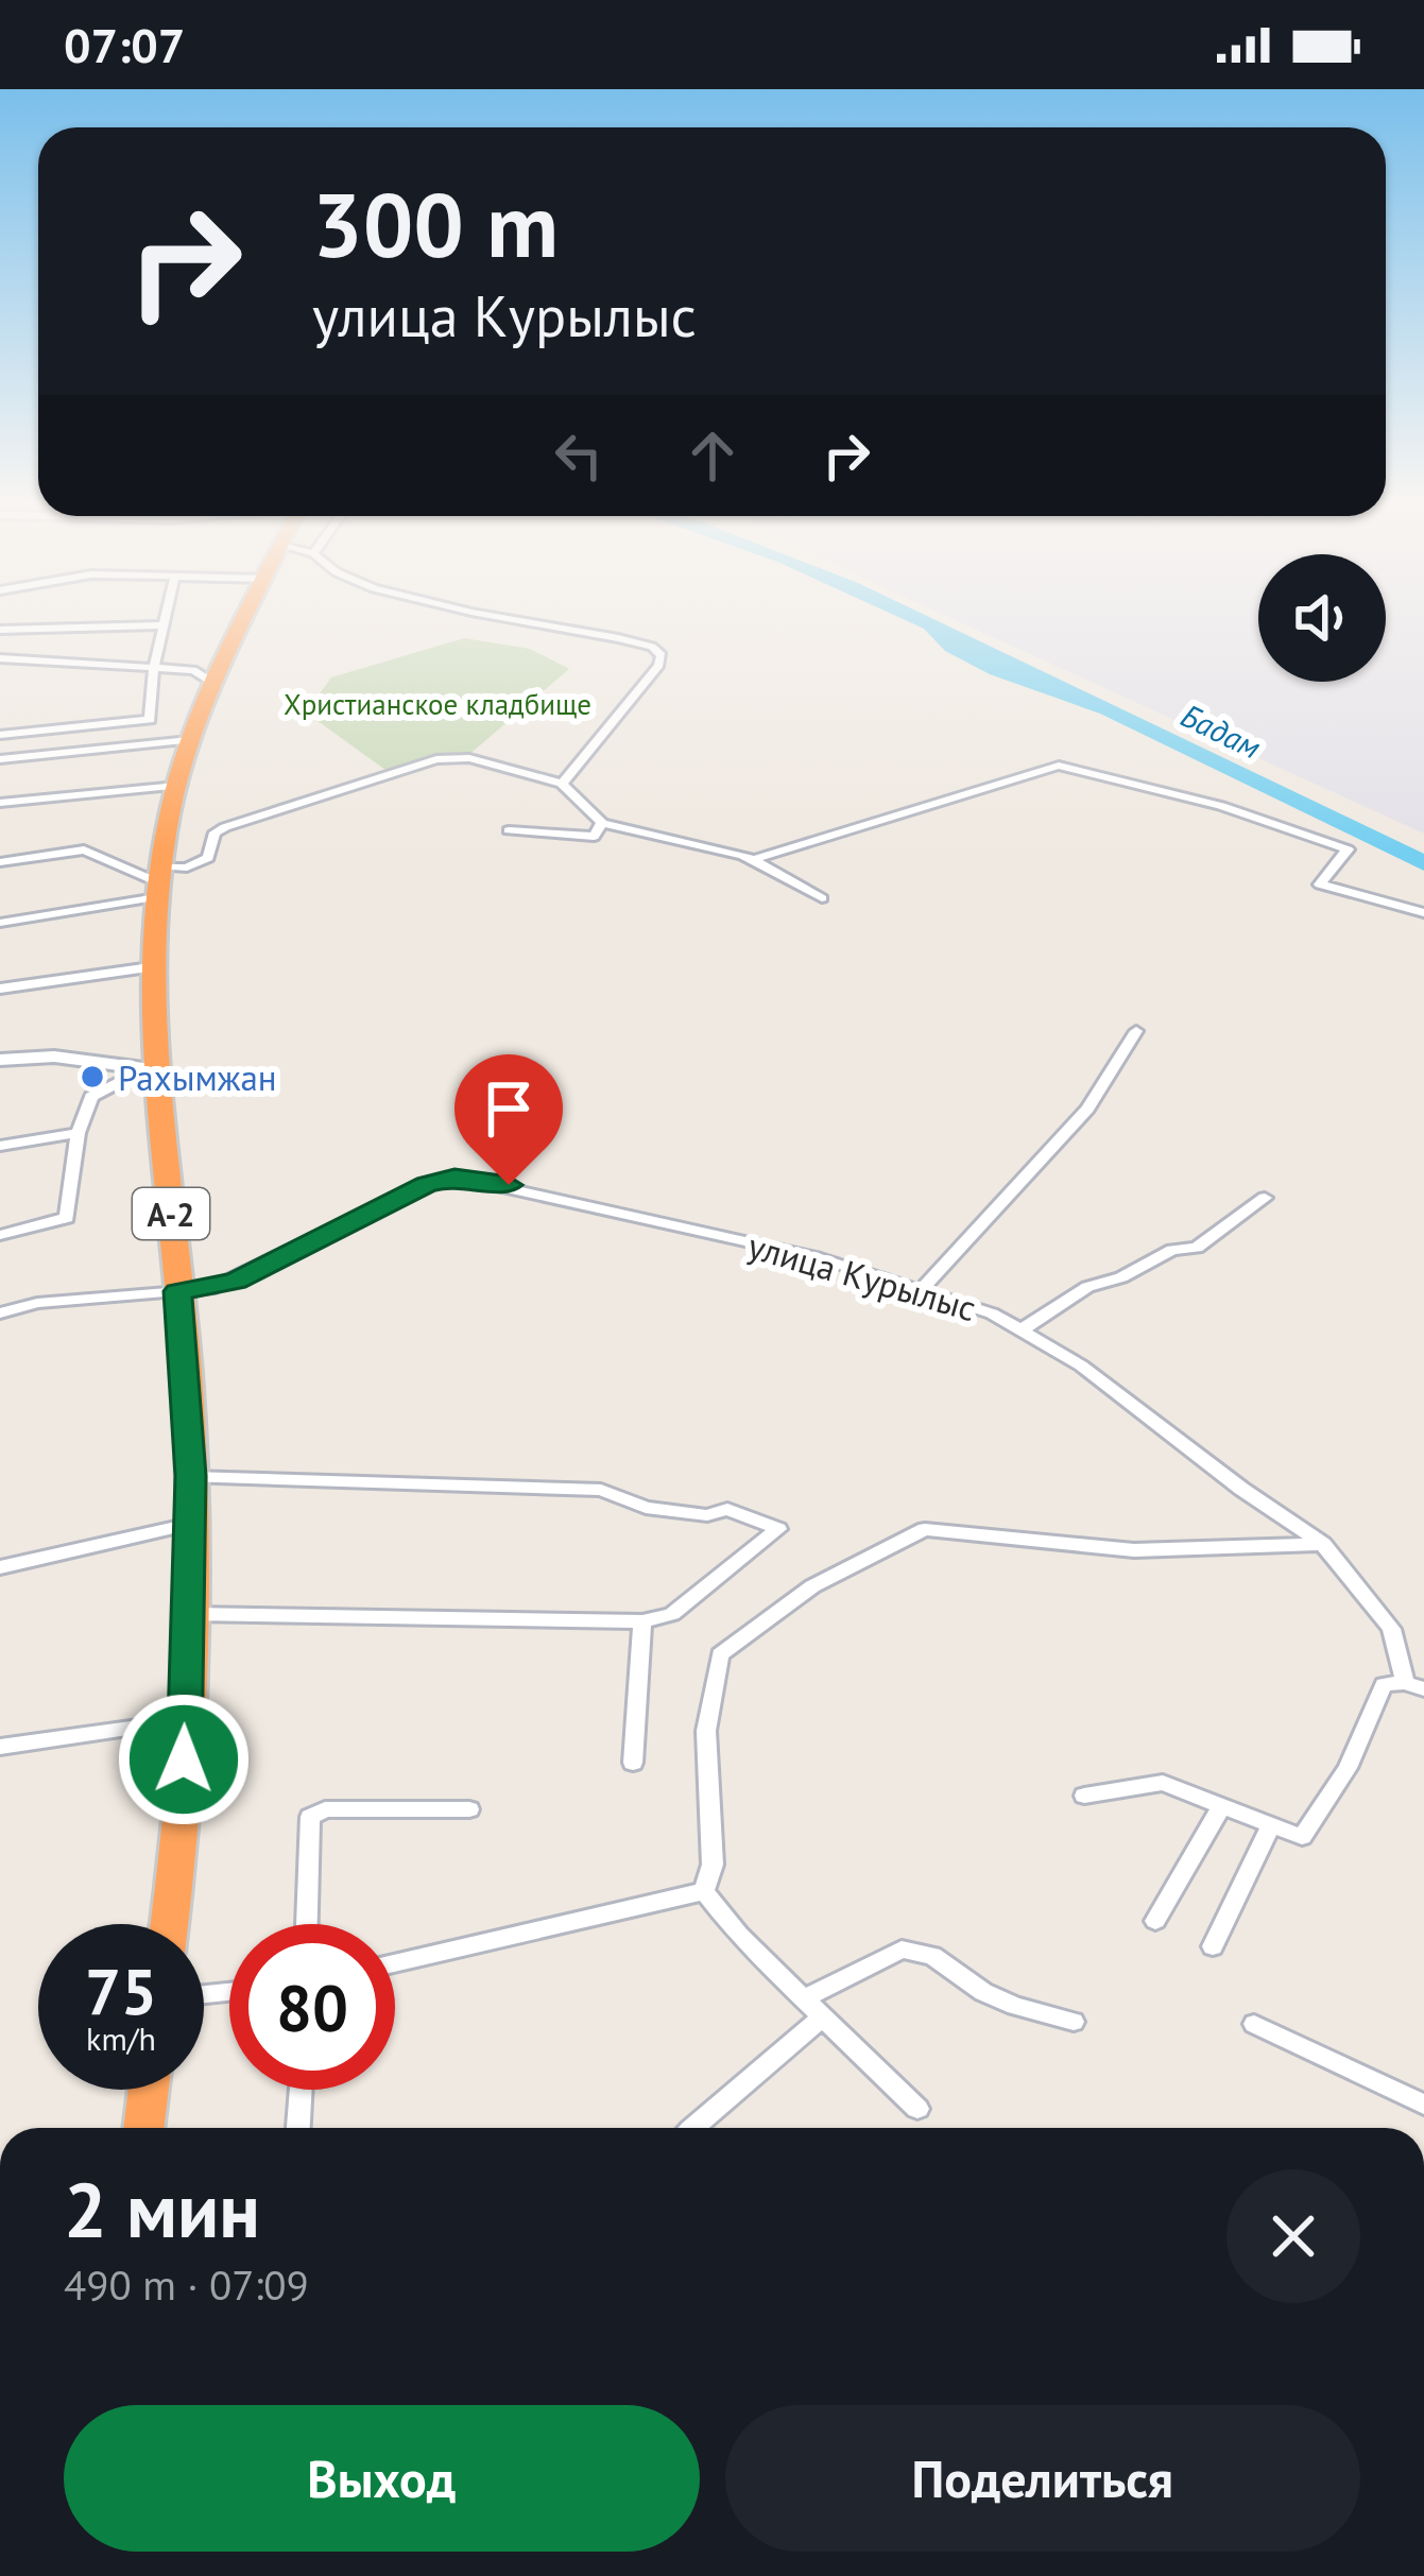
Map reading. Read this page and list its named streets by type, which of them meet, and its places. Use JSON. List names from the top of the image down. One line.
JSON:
{"streets":{"highway":["A-2"],"street":["улица Курылыс"]},"crossings":[["A-2","улица Курылыс"]],"water":["Бадам"],"parks":["Христианское кладбище"],"places":["Рахымжан"],"page":{"status":"07:07","turn":["300 m","улица Курылыс"],"speed":"75 km/h","limit":"80","heading":["2 мин","490 m · 07:09"],"buttons":["Выход","Поделиться"]}}
